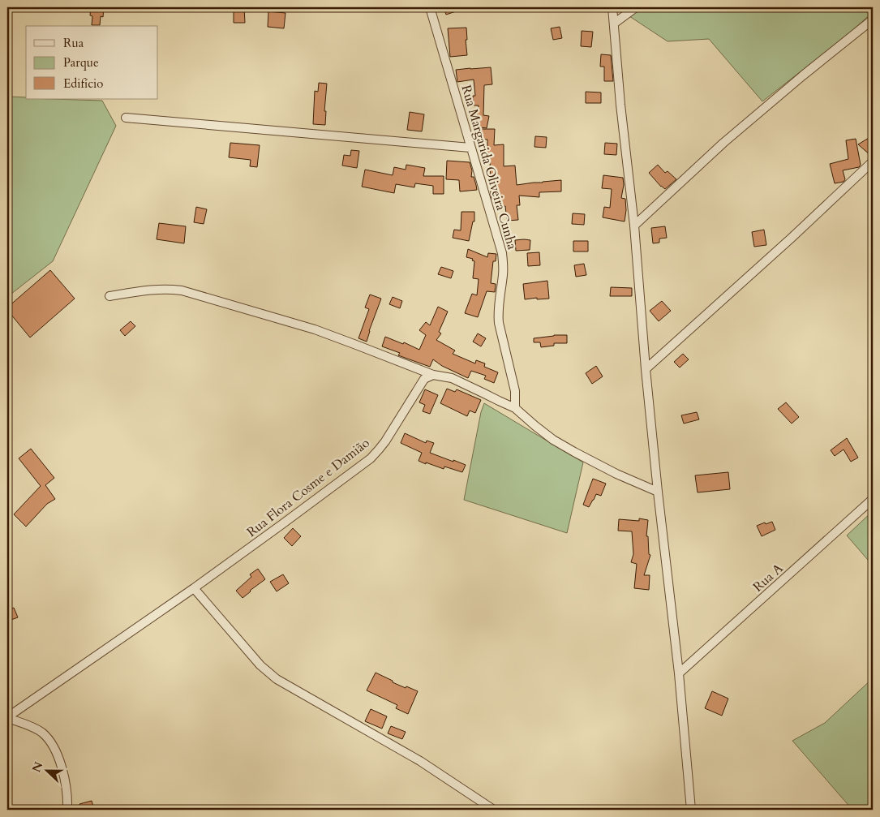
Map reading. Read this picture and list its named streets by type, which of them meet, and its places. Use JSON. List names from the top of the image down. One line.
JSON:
{"streets":{"street":["Rua Margarida Oliveira Cunha","Rua Flora Cosme e Damião","Rua A"]},"legend":["Rua","Parque","Edifício"],"north":"left"}
